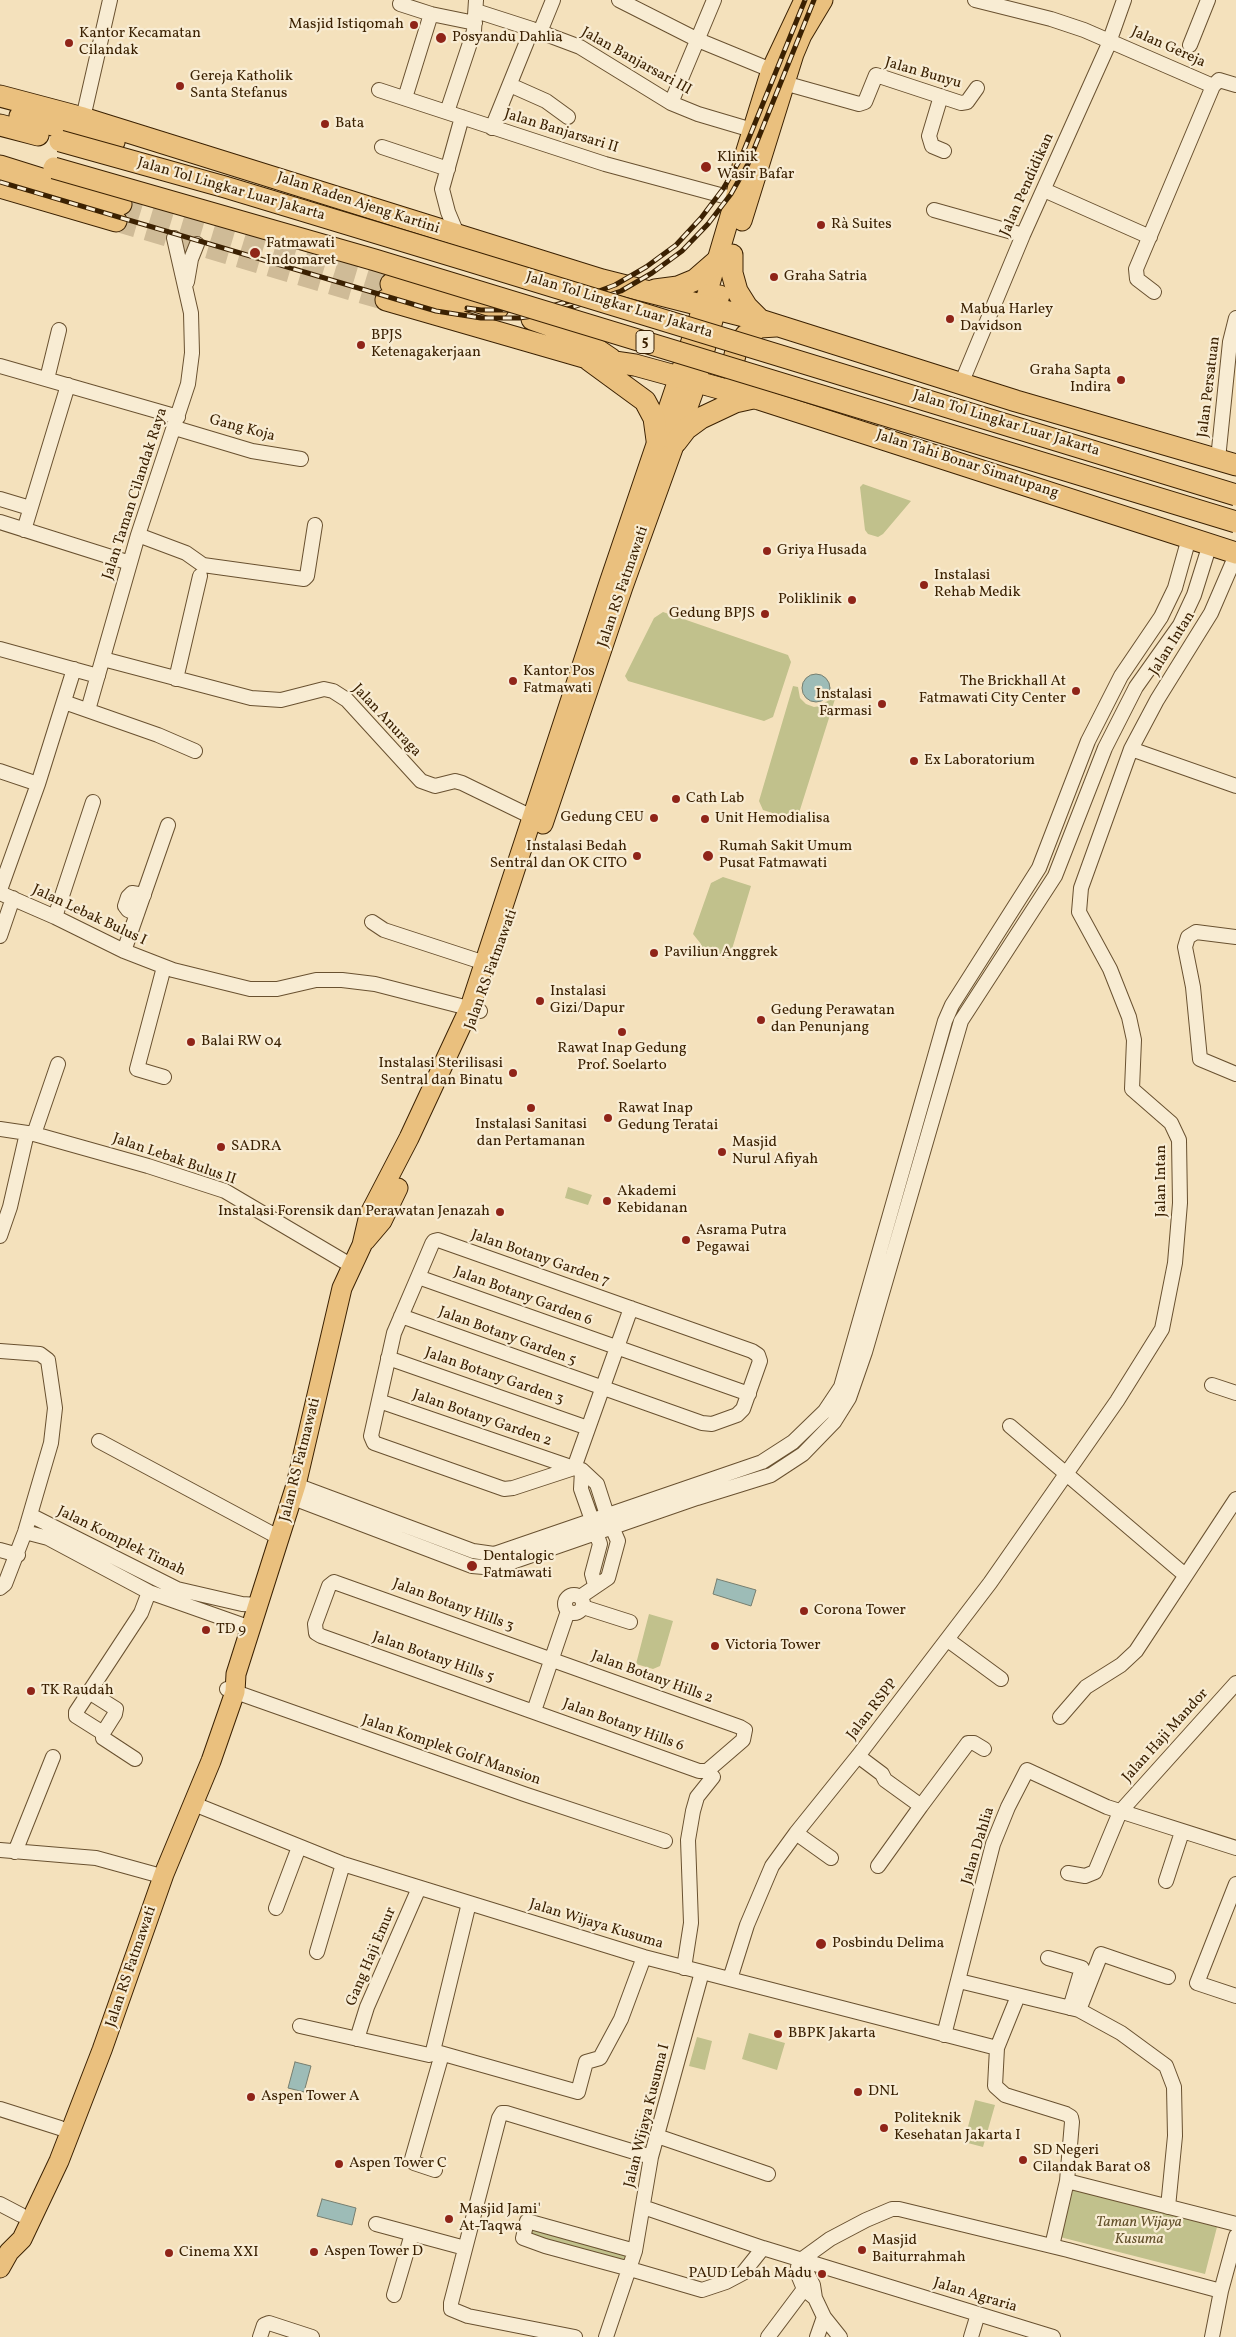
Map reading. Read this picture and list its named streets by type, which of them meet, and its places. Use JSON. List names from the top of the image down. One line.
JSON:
{"streets":{"highway":["Jalan Tol Lingkar Luar Jakarta","Jalan Raden Ajeng Kartini","5","Jalan Tahi Bonar Simatupang"],"main road":["Jalan RS Fatmawati"],"street":["Jalan Gereja","Jalan Banjarsari III","Jalan Bunyu","Jalan Banjarsari II","Jalan Pendidikan","Jalan Persatuan","Gang Koja","Jalan Taman Cilandak Raya","Jalan Intan","Jalan Anuraga","Jalan Lebak Bulus I","Jalan Lebak Bulus II","Jalan Botany Garden 7","Jalan Botany Garden 6","Jalan Botany Garden 5","Jalan Botany Garden 3","Jalan Botany Garden 2","Jalan Komplek Timah","Jalan Botany Hills 3","Jalan Botany Hills 5","Jalan Botany Hills 2","Jalan RSPP","Jalan Botany Hills 6","Jalan Haji Mandor","Jalan Komplek Golf Mansion","Jalan Dahlia","Jalan Wijaya Kusuma","Gang Haji Emur","Jalan Wijaya Kusuma I","Jalan Agraria"]},"crossings":[["Jalan Gereja","Jalan Pendidikan"],["Jalan Banjarsari III","Jalan RS Fatmawati"],["Jalan Bunyu","Jalan RS Fatmawati"],["Jalan Banjarsari II","Jalan RS Fatmawati"],["Jalan Raden Ajeng Kartini","Jalan RS Fatmawati"],["Gang Koja","Jalan Taman Cilandak Raya"],["Jalan Tahi Bonar Simatupang","Jalan RS Fatmawati"],["Jalan Tahi Bonar Simatupang","Jalan Intan"],["Jalan Taman Cilandak Raya","Jalan Anuraga"],["Jalan RS Fatmawati","Jalan Anuraga"],["Jalan RS Fatmawati","Jalan Lebak Bulus I"],["Jalan RS Fatmawati","Jalan Lebak Bulus II"],["Jalan RS Fatmawati","Jalan Komplek Timah"],["Jalan RS Fatmawati","Jalan Komplek Golf Mansion"],["Jalan RS Fatmawati","Jalan Wijaya Kusuma"],["Jalan Intan","Jalan RSPP"],["Jalan Botany Garden 7","Jalan Botany Garden 6"],["Jalan Botany Garden 7","Jalan Botany Garden 5"],["Jalan Botany Garden 6","Jalan Botany Garden 5"],["Jalan Botany Hills 3","Jalan Botany Hills 5"],["Jalan Botany Hills 3","Jalan Botany Hills 2"],["Jalan Botany Hills 5","Jalan Botany Hills 6"],["Jalan Botany Hills 2","Jalan Botany Hills 6"],["Jalan RSPP","Jalan Wijaya Kusuma"],["Jalan Haji Mandor","Jalan Dahlia"],["Jalan Dahlia","Jalan Wijaya Kusuma"],["Jalan Wijaya Kusuma","Gang Haji Emur"],["Jalan Wijaya Kusuma","Jalan Wijaya Kusuma I"],["Jalan Wijaya Kusuma I","Jalan Agraria"]],"parks":["Taman Wijaya Kusuma"],"places":["Masjid Istiqomah","Posyandu Dahlia","Kantor Kecamatan Cilandak","Gereja Katholik Santa Stefanus","Bata","Klinik Wasir Bafar","Rà Suites","Fatmawati Indomaret","Graha Satria","Mabua Harley Davidson","BPJS Ketenagakerjaan","Graha Sapta Indira","Griya Husada","Instalasi Rehab Medik","Poliklinik","Gedung BPJS","Kantor Pos Fatmawati","The Brickhall At Fatmawati City Center","Instalasi Farmasi","Ex Laboratorium","Cath Lab","Gedung CEU","Unit Hemodialisa","Instalasi Bedah Sentral dan OK CITO","Rumah Sakit Umum Pusat Fatmawati","Paviliun Anggrek","Instalasi Gizi/Dapur","Gedung Perawatan dan Penunjang","Rawat Inap Gedung Prof. Soelarto","Balai RW 04","Instalasi Sterilisasi Sentral dan Binatu","Instalasi Sanitasi dan Pertamanan","Rawat Inap Gedung Teratai","SADRA","Masjid Nurul Afiyah","Akademi Kebidanan","Instalasi Forensik dan Perawatan Jenazah","Asrama Putra Pegawai","Dentalogic Fatmawati","Corona Tower","TD 9","Victoria Tower","TK Raudah","Posbindu Delima","BBPK Jakarta","DNL","Aspen Tower A","Politeknik Kesehatan Jakarta I","SD Negeri Cilandak Barat 08","Aspen Tower C","Masjid Jami' At-Taqwa","Masjid Baiturrahmah","Aspen Tower D","Cinema XXI","PAUD Lebah Madu"]}
